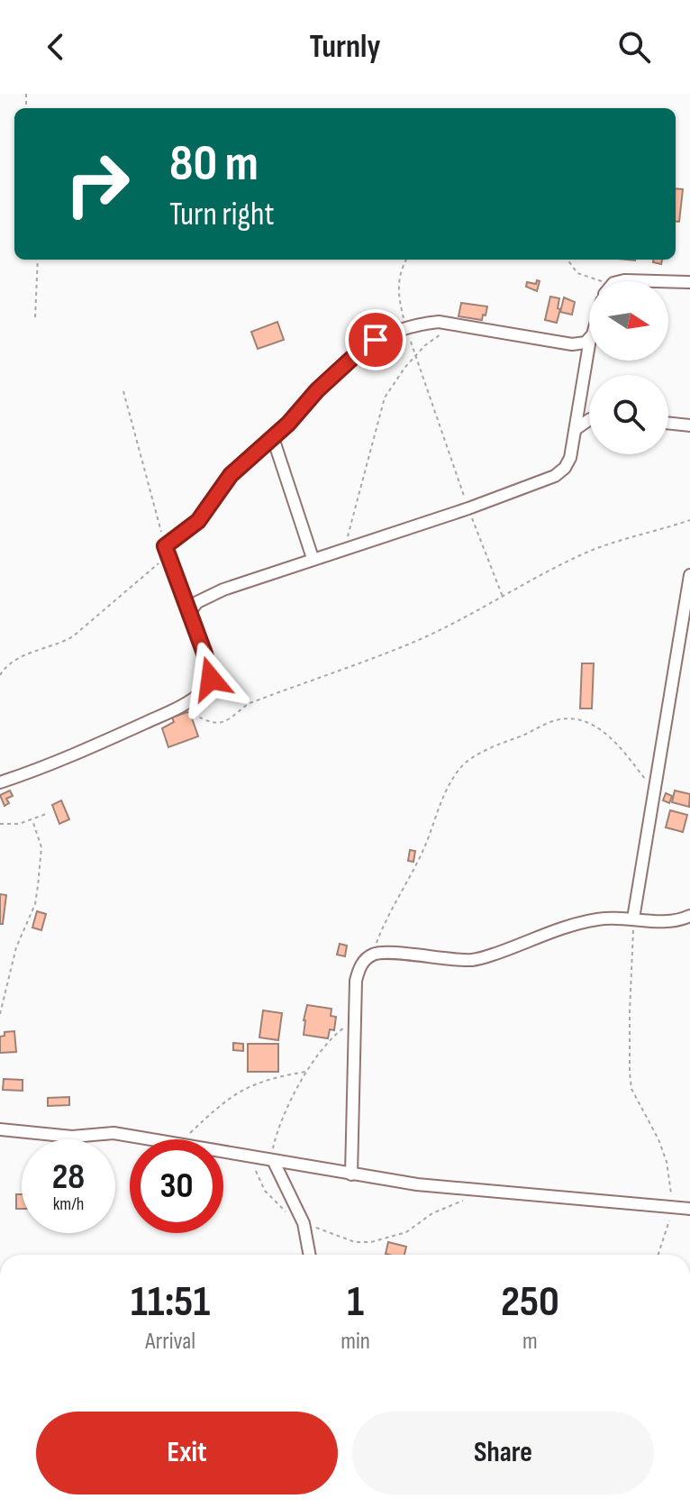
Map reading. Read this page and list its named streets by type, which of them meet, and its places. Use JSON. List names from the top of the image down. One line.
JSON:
{"north":"right","page":{"header":"Turnly","turn":["80 m","Turn right"],"speed":"28 km/h","limit":"30","eta":["11:51","Arrival","1","min","250","m"],"buttons":["Exit","Share"]}}
